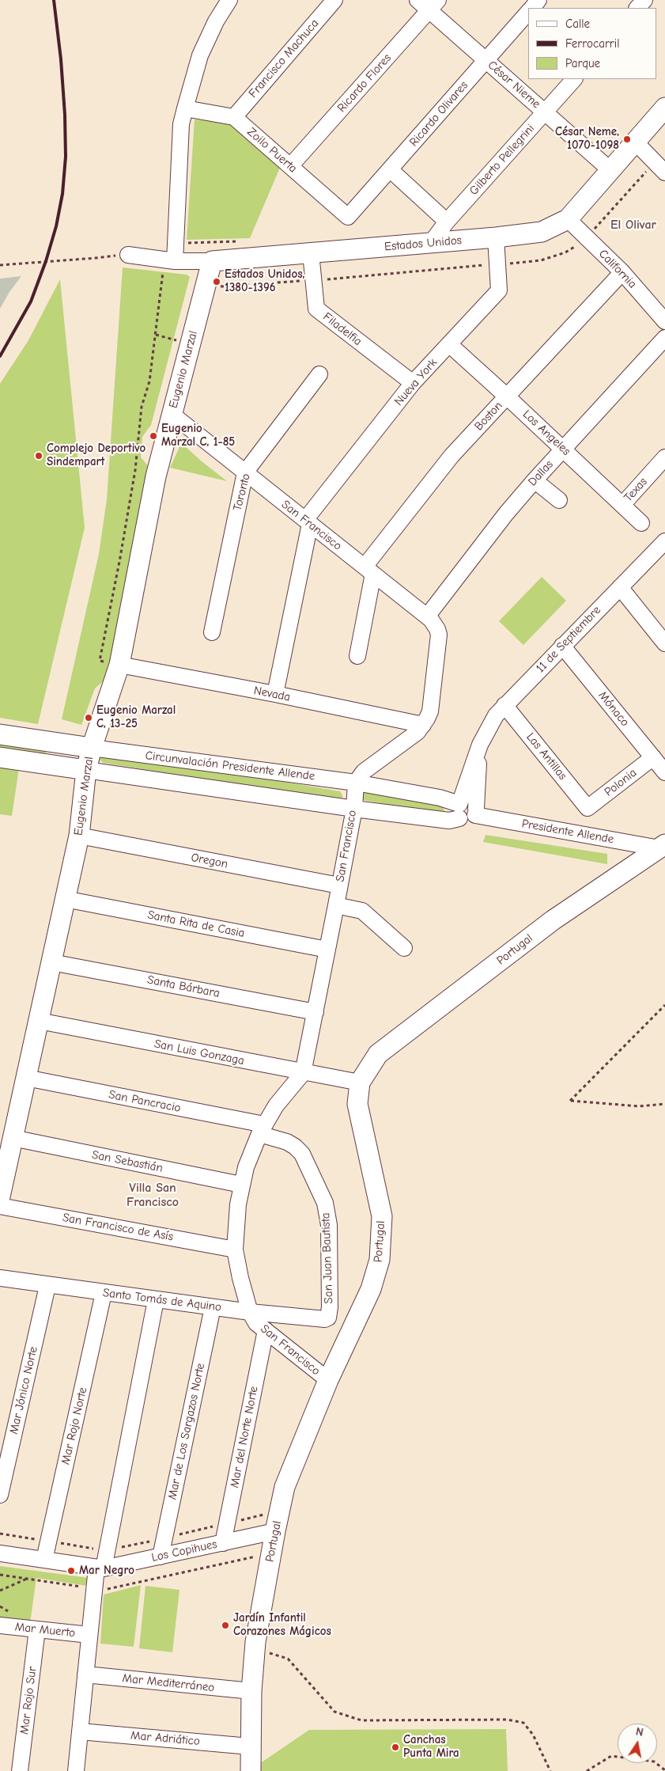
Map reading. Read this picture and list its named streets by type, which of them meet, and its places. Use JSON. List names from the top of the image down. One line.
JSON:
{"streets":{"main road":["Estados Unidos","Eugenio Marzal","Circunvalación Presidente Allende","Portugal"],"street":["Francisco Machuca","Ricardo Flores","César Nieme","Ricardo Olivares","Zoilo Puerta","Gilberto Pellegrini","California","Filadelfia","Nueva York","Boston","Los Angeles","Dallas","Texas","Toronto","San Francisco","11 de Septiembre","Nevada","Mónaco","Las Antillas","Polonia","Presidente Allende","Oregon","Santa Rita de Casia","Santa Bárbara","San Luis Gonzaga","San Pancracio","San Sebastián","San Francisco de Asís","San Juan Bautista","Santo Tomás de Aquino","Mar Jónico Norte","Mar Rojo Norte","Mar de Los Sargazos Norte","Mar del Norte Norte","Los Copihues","Mar Muerto","Mar Mediterráneo","Mar Rojo Sur","Mar Adriático"]},"crossings":[["Francisco Machuca","Zoilo Puerta"],["Ricardo Flores","César Nieme"],["Ricardo Flores","Zoilo Puerta"],["César Nieme","Ricardo Olivares"],["César Nieme","Gilberto Pellegrini"],["César Nieme","Estados Unidos"],["Ricardo Olivares","Zoilo Puerta"],["Gilberto Pellegrini","Estados Unidos"],["Estados Unidos","California"],["Estados Unidos","Filadelfia"],["Estados Unidos","Eugenio Marzal"],["Estados Unidos","Nueva York"],["California","Boston"],["Filadelfia","Nueva York"],["Eugenio Marzal","San Francisco"],["Eugenio Marzal","Nevada"],["Eugenio Marzal","Circunvalación Presidente Allende"],["Eugenio Marzal","Oregon"],["Eugenio Marzal","Santa Rita de Casia"],["Eugenio Marzal","Santa Bárbara"],["Eugenio Marzal","San Luis Gonzaga"],["Eugenio Marzal","San Pancracio"],["Eugenio Marzal","San Sebastián"],["Nueva York","Los Angeles"],["Nueva York","San Francisco"],["Nueva York","Nevada"],["Boston","Los Angeles"],["Boston","San Francisco"],["Los Angeles","Dallas"],["Los Angeles","Texas"],["Dallas","San Francisco"],["Toronto","San Francisco"],["San Francisco","Nevada"],["San Francisco","Circunvalación Presidente Allende"],["San Francisco","Oregon"],["San Francisco","Santa Rita de Casia"],["San Francisco","Portugal"],["San Francisco","Santa Bárbara"],["San Francisco","San Luis Gonzaga"],["San Francisco","San Pancracio"],["San Francisco","San Sebastián"],["San Francisco","San Francisco de Asís"],["San Francisco","San Juan Bautista"],["San Francisco","Santo Tomás de Aquino"],["San Francisco","Mar del Norte Norte"],["11 de Septiembre","Mónaco"],["11 de Septiembre","Las Antillas"],["11 de Septiembre","Circunvalación Presidente Allende"],["11 de Septiembre","Presidente Allende"],["Mónaco","Polonia"],["Las Antillas","Polonia"],["Circunvalación Presidente Allende","Presidente Allende"],["Presidente Allende","Portugal"],["Portugal","San Luis Gonzaga"],["Portugal","Los Copihues"],["Portugal","Mar Mediterráneo"],["Portugal","Mar Adriático"],["San Pancracio","San Juan Bautista"],["San Juan Bautista","Santo Tomás de Aquino"],["Santo Tomás de Aquino","Mar Jónico Norte"],["Santo Tomás de Aquino","Mar Rojo Norte"],["Santo Tomás de Aquino","Mar de Los Sargazos Norte"],["Mar Rojo Norte","Los Copihues"],["Mar de Los Sargazos Norte","Los Copihues"],["Mar del Norte Norte","Los Copihues"],["Mar Muerto","Mar Rojo Sur"]],"districts":["El Olivar","Villa San Francisco"],"places":["César Neme, 1070-1098","Estados Unidos, 1380-1396","Eugenio Marzal C, 1-85","Complejo Deportivo Sindempart","Eugenio Marzal C, 13-25","Mar Negro","Jardín Infantil Corazones Mágicos","Canchas Punta Mira"],"legend":["Calle","Ferrocarril","Parque"],"north":"top"}
